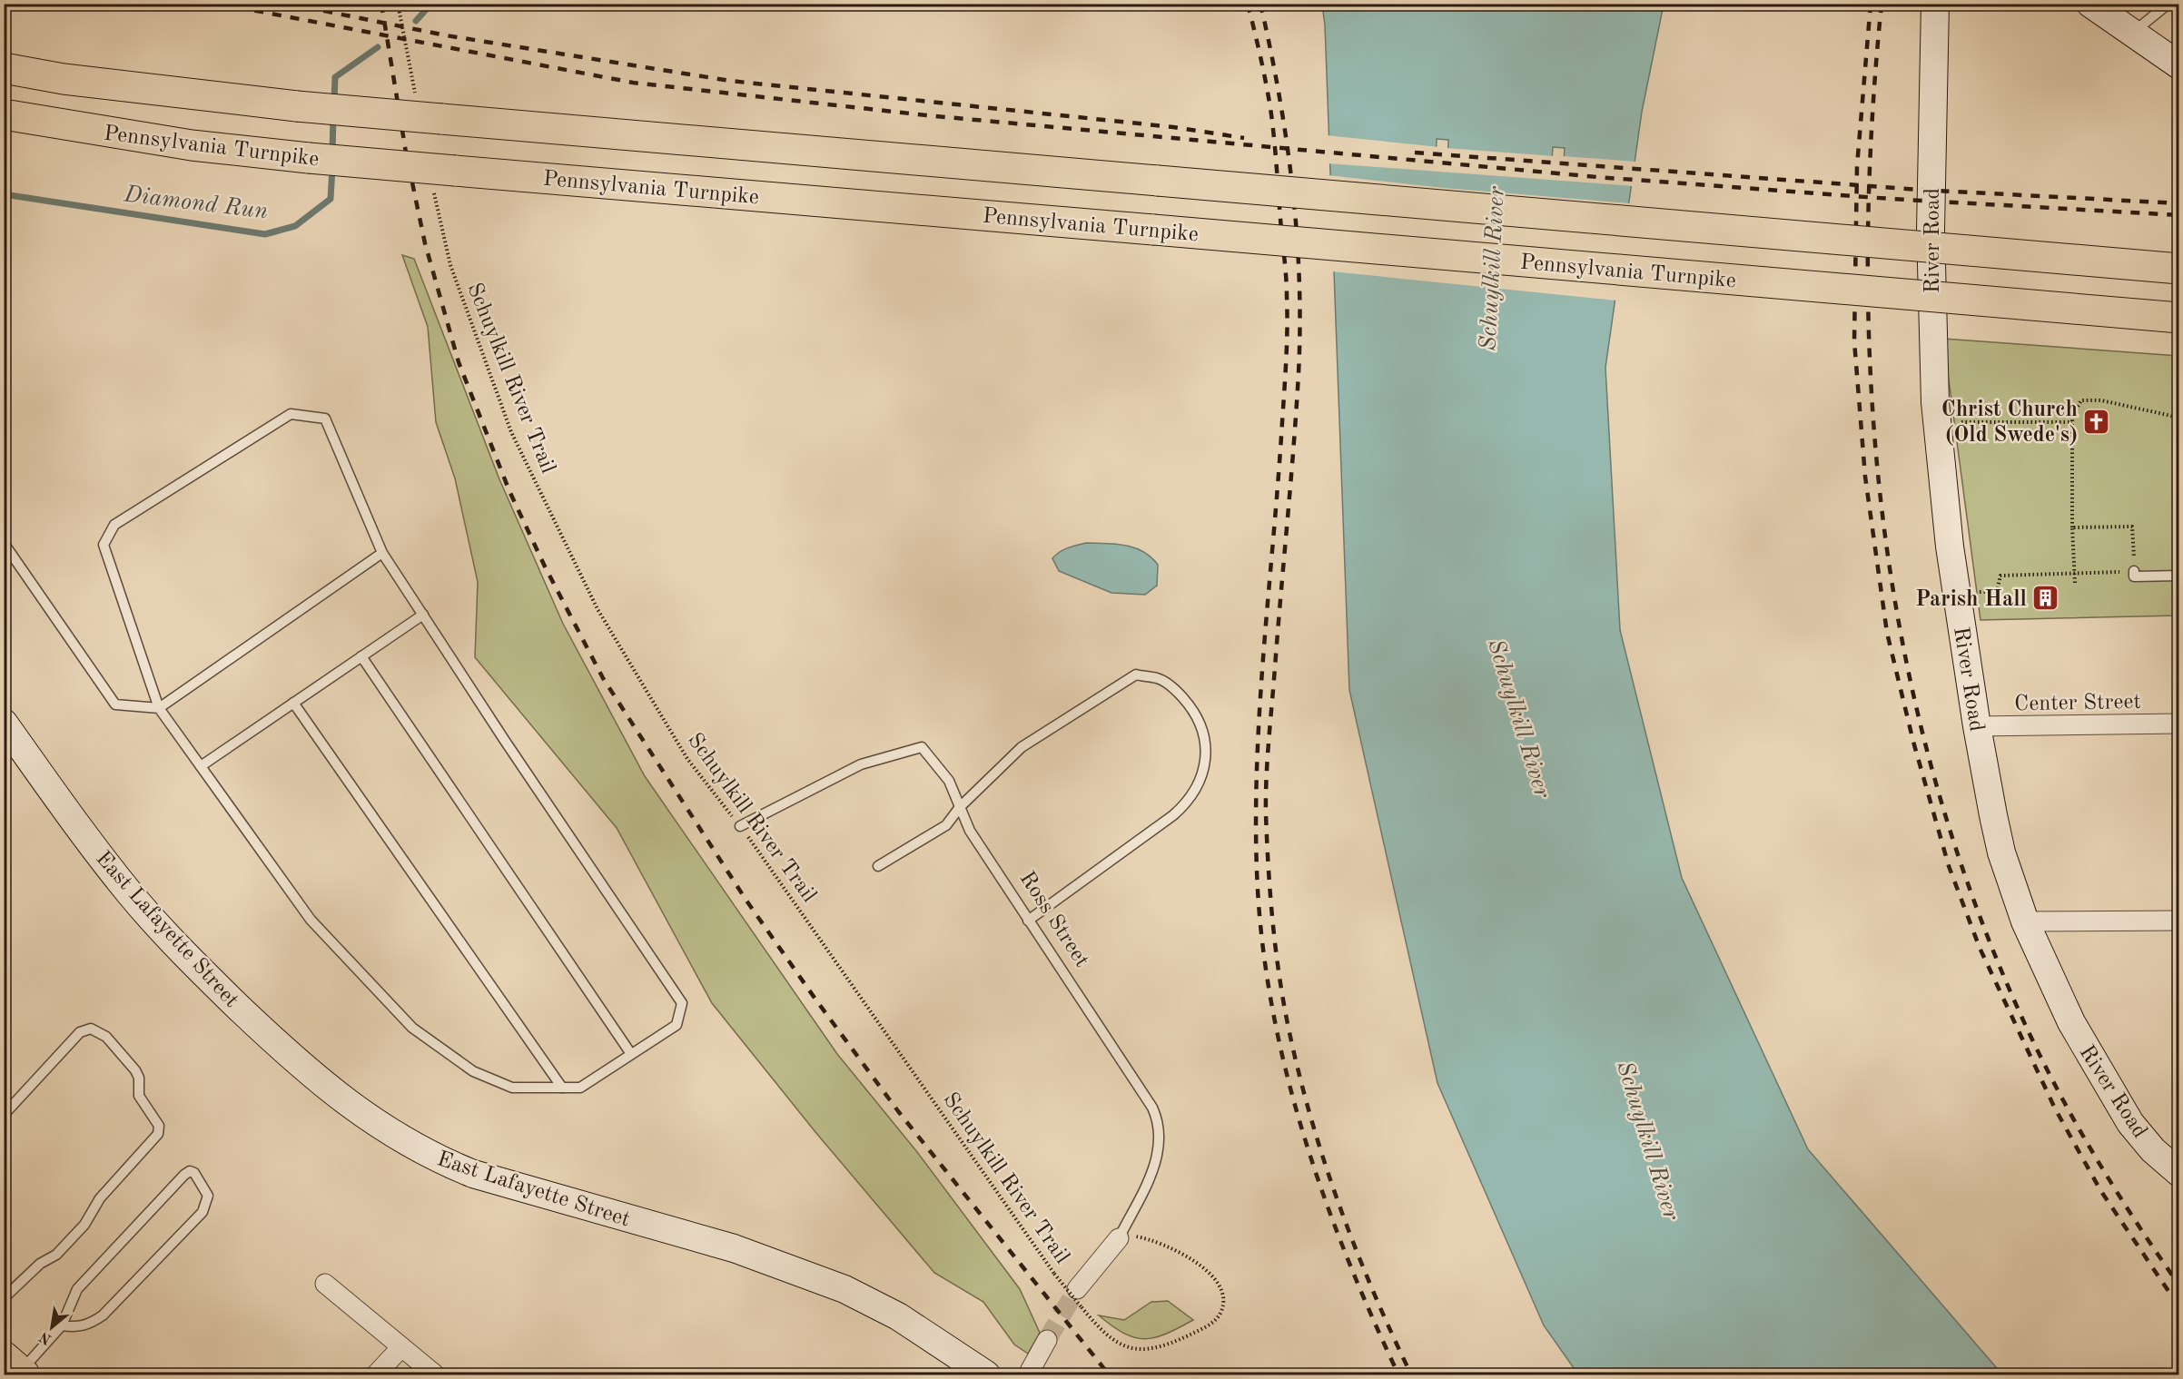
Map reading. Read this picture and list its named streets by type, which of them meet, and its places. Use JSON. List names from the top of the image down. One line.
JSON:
{"streets":{"highway":["Pennsylvania Turnpike"],"main road":["River Road","East Lafayette Street"],"street":["Center Street","Ross Street"],"path":["Schuylkill River Trail"]},"crossings":[["River Road","Center Street"],["Schuylkill River Trail","Ross Street"]],"water":["Diamond Run","Schuylkill River"],"places":{"church":["Christ Church (Old Swede's)"],"building":["Parish Hall"]},"north":"bottom left"}
